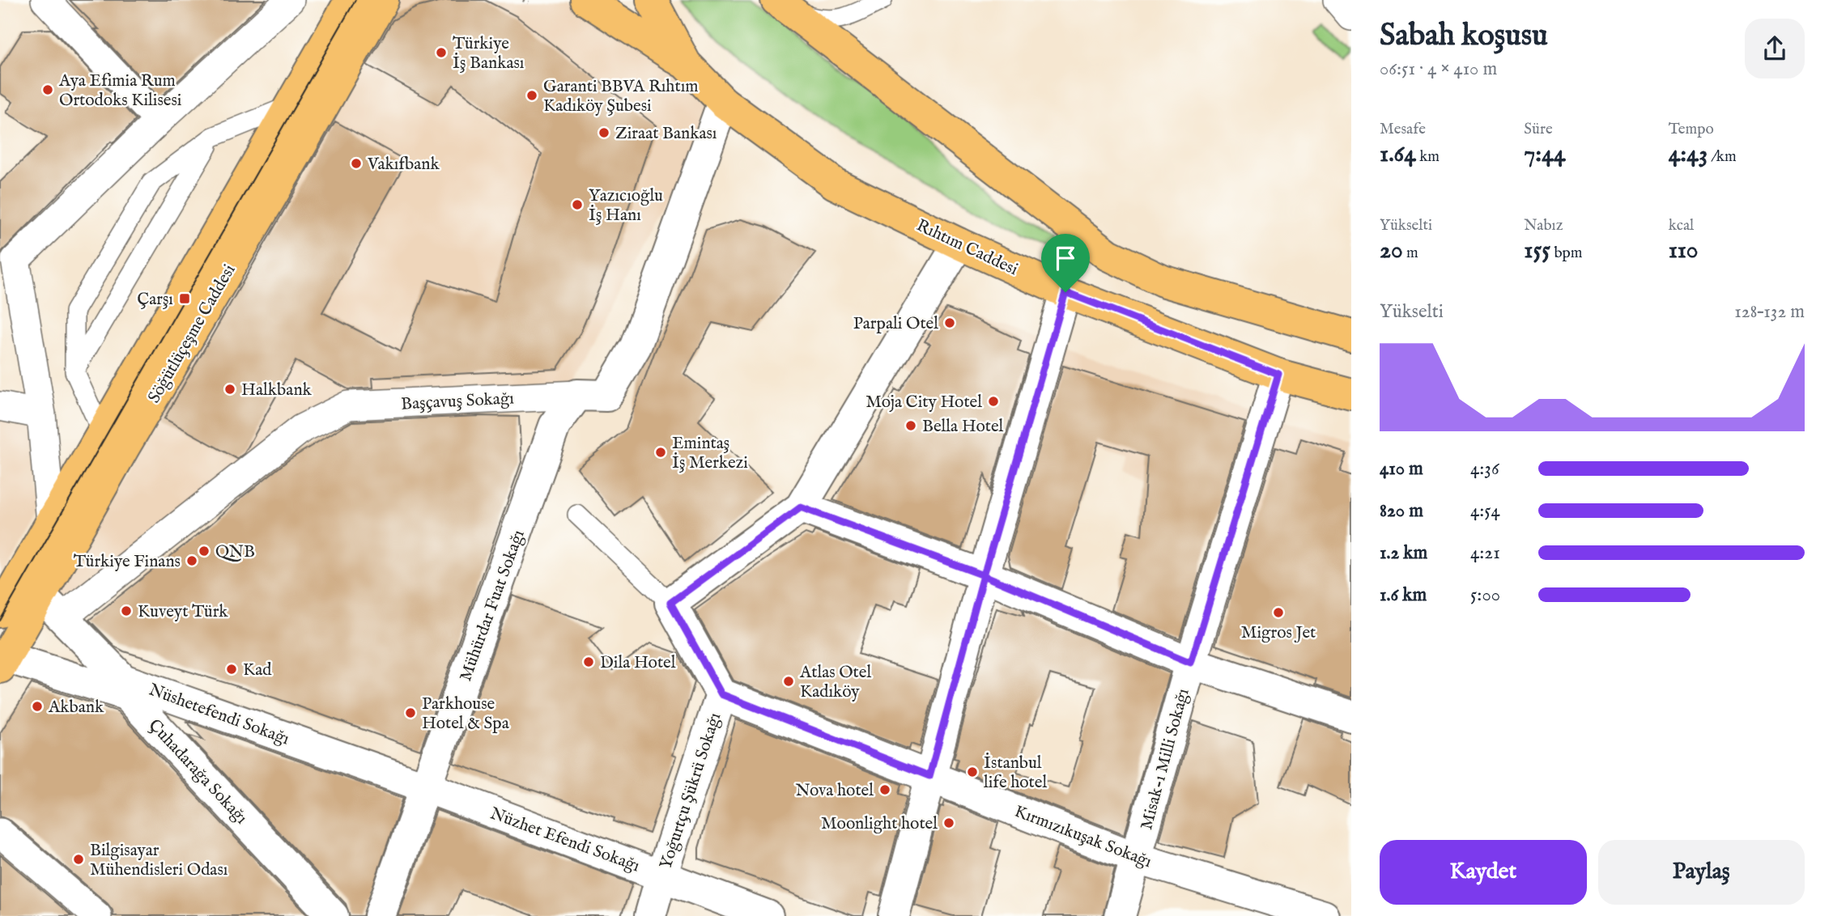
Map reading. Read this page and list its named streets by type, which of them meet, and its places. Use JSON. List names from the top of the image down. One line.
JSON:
{"streets":{"main road":["Rıhtım Caddesi","Söğütlüçeşme Caddesi"],"street":["Başçavuş Sokağı","Mühürdar Fuat Sokağı","Nüshetefendi Sokağı","Misak-ı Milli Sokağı","Çuhadarağa Sokağı","Yoğurtçu Şükrü Sokağı","Kırmızıkuşak Sokağı","Nüzhet Efendi Sokağı"]},"crossings":[["Rıhtım Caddesi","Başçavuş Sokağı"],["Rıhtım Caddesi","Misak-ı Milli Sokağı"],["Söğütlüçeşme Caddesi","Nüshetefendi Sokağı"],["Söğütlüçeşme Caddesi","Çuhadarağa Sokağı"],["Başçavuş Sokağı","Mühürdar Fuat Sokağı"],["Başçavuş Sokağı","Nüshetefendi Sokağı"],["Mühürdar Fuat Sokağı","Nüshetefendi Sokağı"],["Mühürdar Fuat Sokağı","Nüzhet Efendi Sokağı"],["Nüshetefendi Sokağı","Nüzhet Efendi Sokağı"],["Misak-ı Milli Sokağı","Kırmızıkuşak Sokağı"],["Yoğurtçu Şükrü Sokağı","Kırmızıkuşak Sokağı"],["Yoğurtçu Şükrü Sokağı","Nüzhet Efendi Sokağı"]],"places":{"other":["Türkiye İş Bankası","Aya Efimia Rum Ortodoks Kilisesi","Garanti BBVA Rıhtım Kadıköy Şubesi","Ziraat Bankası","Vakıfbank","Yazıcıoğlu İş Hanı","Parpali Otel","Halkbank","Moja City Hotel","Bella Hotel","Emintaş İş Merkezi","QNB","Türkiye Finans","Kuveyt Türk","Migros Jet","Dila Hotel","Kad","Atlas Otel Kadıköy","Akbank","Parkhouse Hotel & Spa","İstanbul life hotel","Nova hotel","Moonlight hotel","Bilgisayar Mühendisleri Odası"],"transit":["Çarşı"]},"page":{"heading":["Sabah koşusu","06:51 · 4 × 410 m"],"stats":[["Mesafe","1.64 km"],["Süre","7:44"],["Tempo","4:43 /km"],["Yükselti","20 m"],["Nabız","155 bpm"],["kcal","110"]],"chart":["Yükselti","128–132 m"],"list":[{"name":"410 m","note":"4:36"},{"name":"820 m","note":"4:54"},{"name":"1.2 km","note":"4:21"},{"name":"1.6 km","note":"5:00"}],"buttons":["Kaydet","Paylaş"]}}
